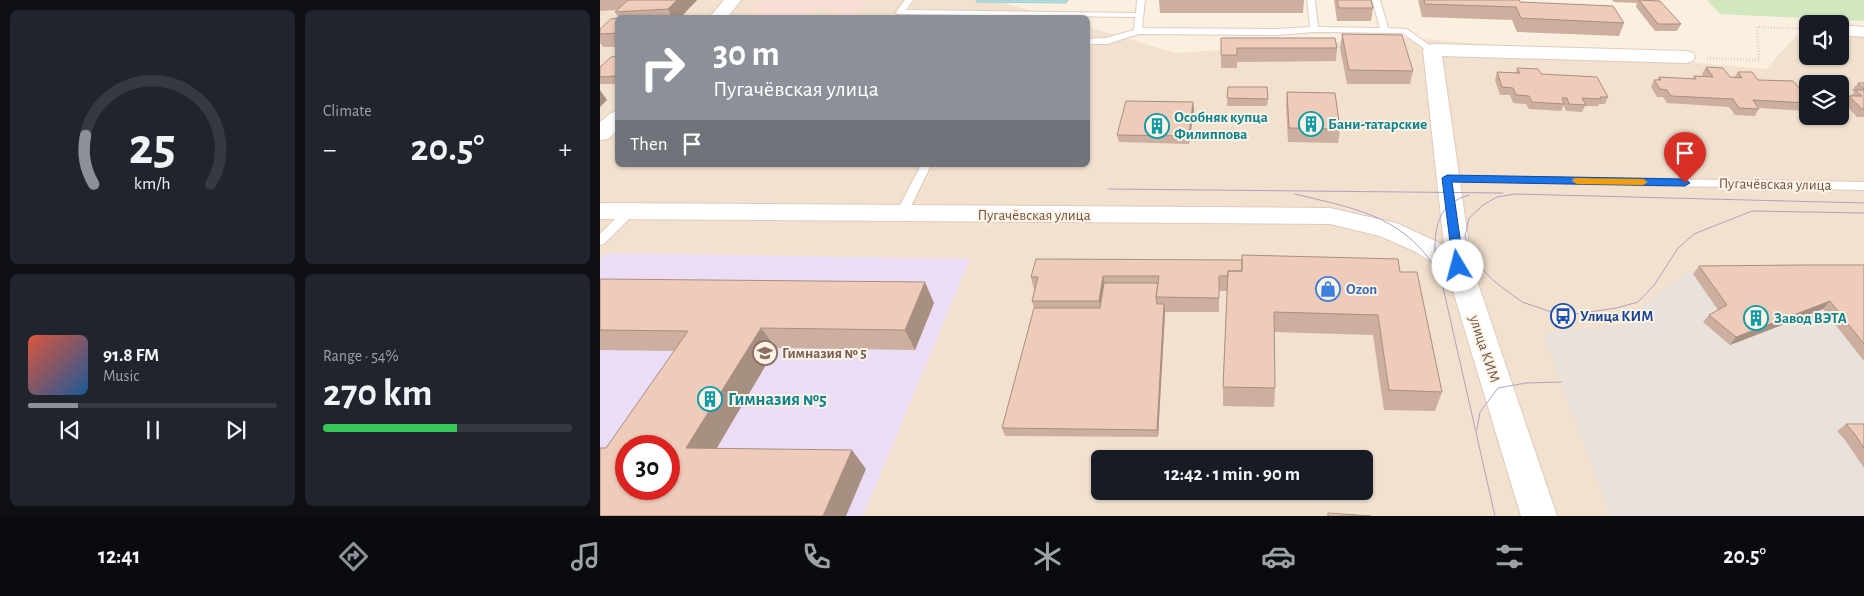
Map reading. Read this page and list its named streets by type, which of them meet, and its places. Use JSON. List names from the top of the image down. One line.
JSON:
{"streets":{"street":["Пугачёвская улица","улица КИМ"]},"crossings":[["Пугачёвская улица","улица КИМ"]],"places":{"building":["Бани-татарские","Особняк купца Филиппова","Завод ВЭТА","Гимназия №5"],"shop":["Ozon"],"bus stop":["Улица КИМ"],"school or university":["Гимназия № 5"]},"page":{"tile":["Climate",["Range · 54%","270 km"]],"turn":["30 m","Пугачёвская улица"],"then":"Then","heat":["−","20.5°","+"],"song":["91.8 FM","Music"],"limit":"30","trip":"12:42 · 1 min · 90 m","tabs":["12:41","20.5°"],"gauge":["25","km/h"]}}
